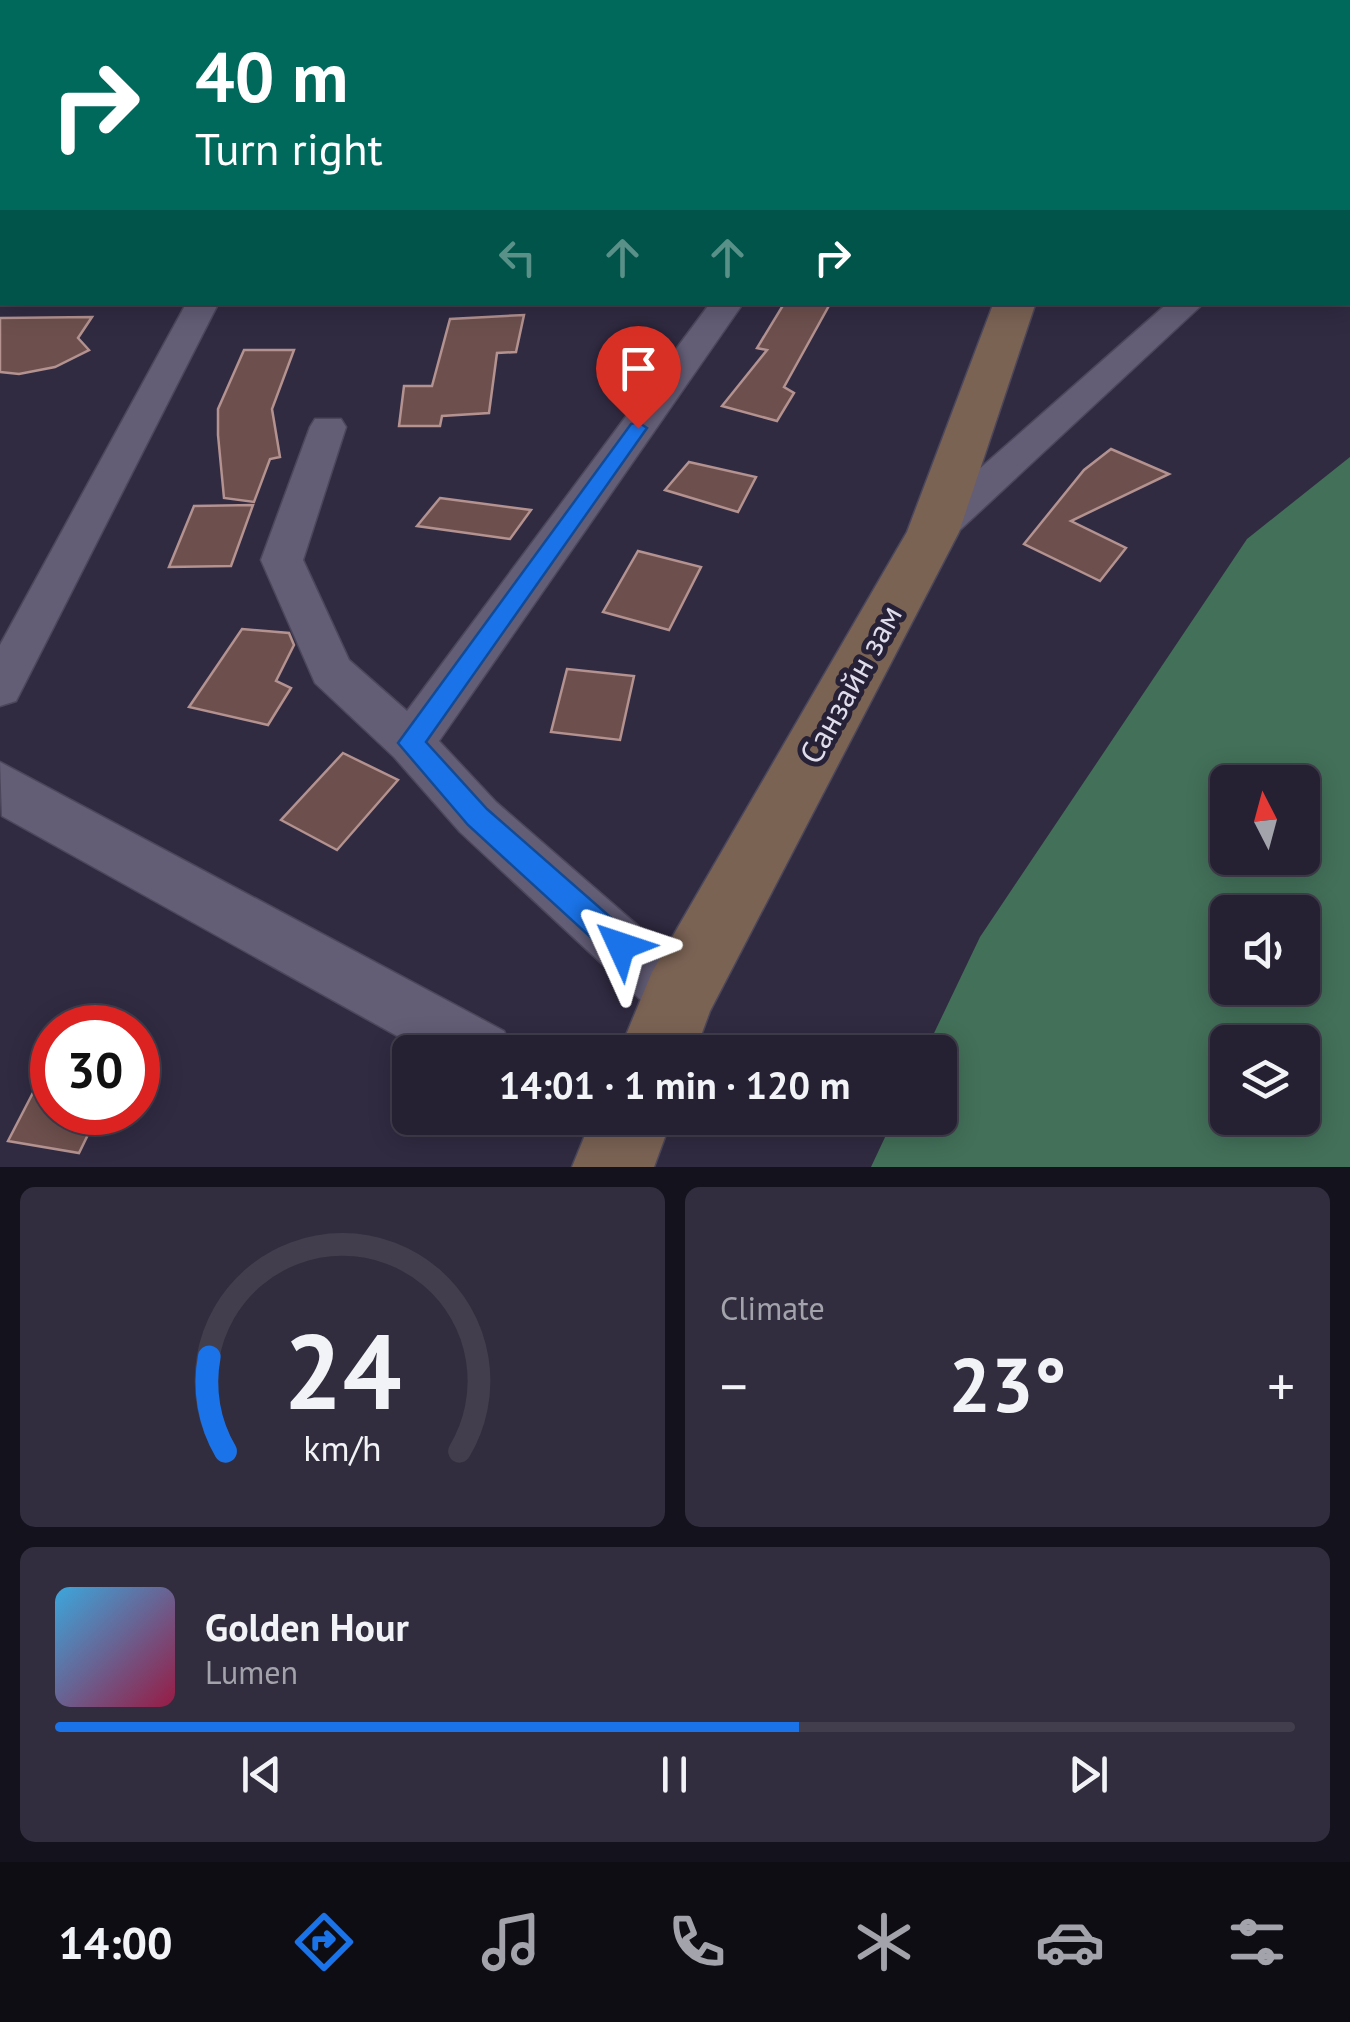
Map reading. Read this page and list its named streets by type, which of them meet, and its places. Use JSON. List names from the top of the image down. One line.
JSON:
{"streets":{"main road":["Санзайн зам"]},"north":"top","page":{"turn":["40 m","Turn right"],"limit":"30","trip":"14:01 · 1 min · 120 m","tile":"Climate","heat":["−","23°","+"],"song":["Golden Hour","Lumen"],"tabs":"14:00","gauge":["24","km/h"]}}
